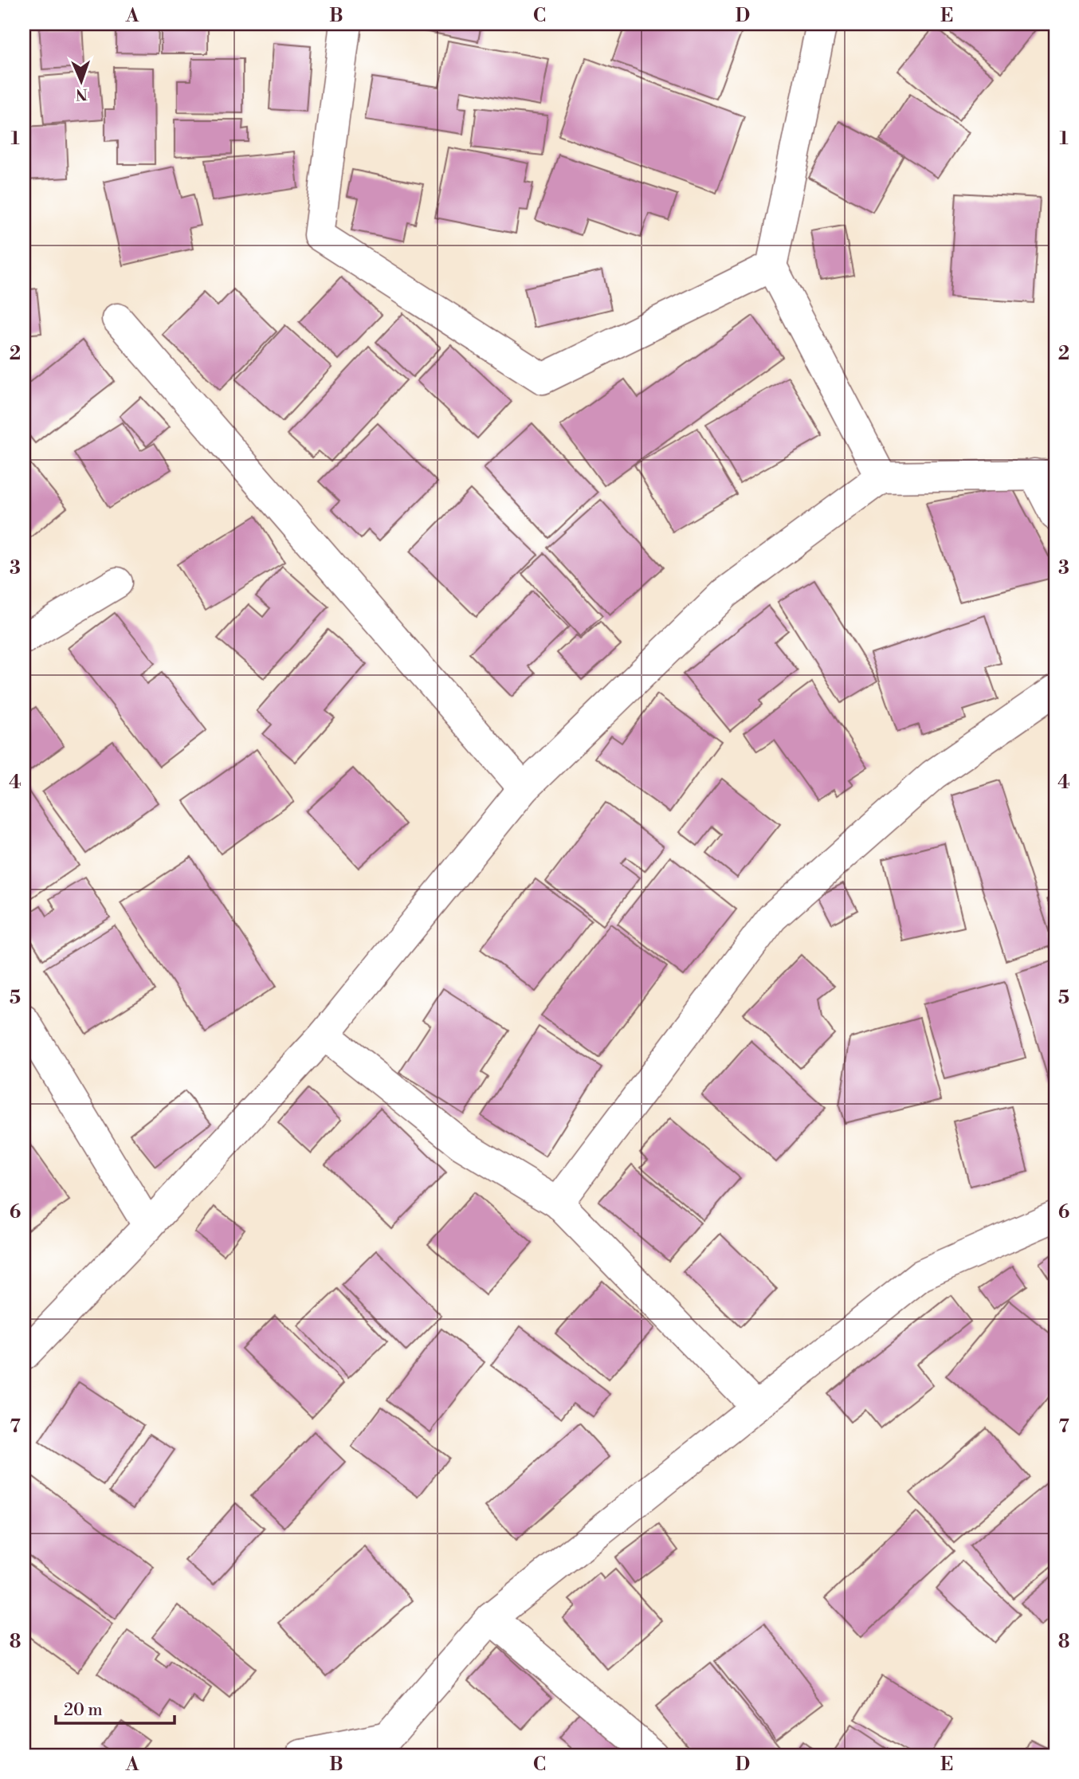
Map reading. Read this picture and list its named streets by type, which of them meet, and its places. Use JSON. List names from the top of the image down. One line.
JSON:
{"scale_bar":"20 m","north":"bottom","grid":{"columns":["A","B","C","D","E"],"rows":["1","2","3","4","5","6","7","8"]}}
